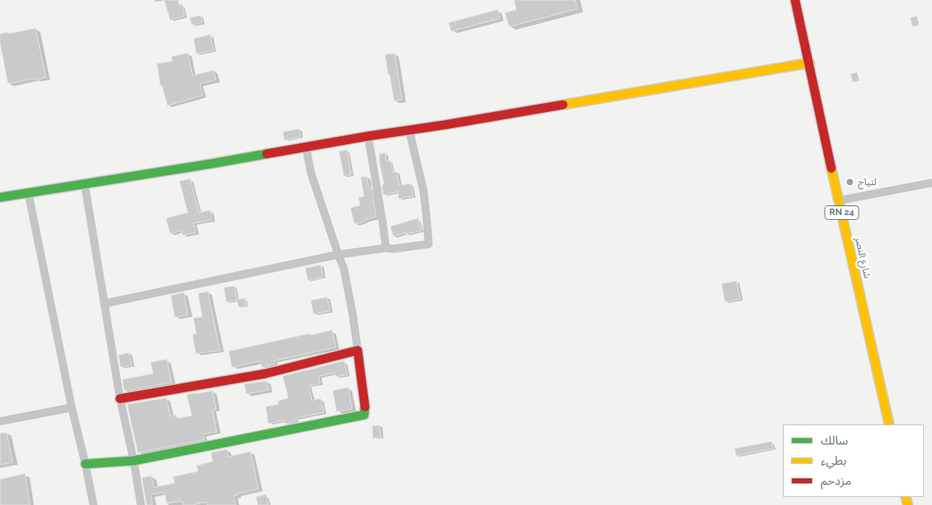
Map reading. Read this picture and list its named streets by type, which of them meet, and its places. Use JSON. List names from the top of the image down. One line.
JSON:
{"streets":{"street":["RN 24","شارع النصر"]},"places":["لتياج"],"legend":["سالك","بطيء","مزدحم"]}
